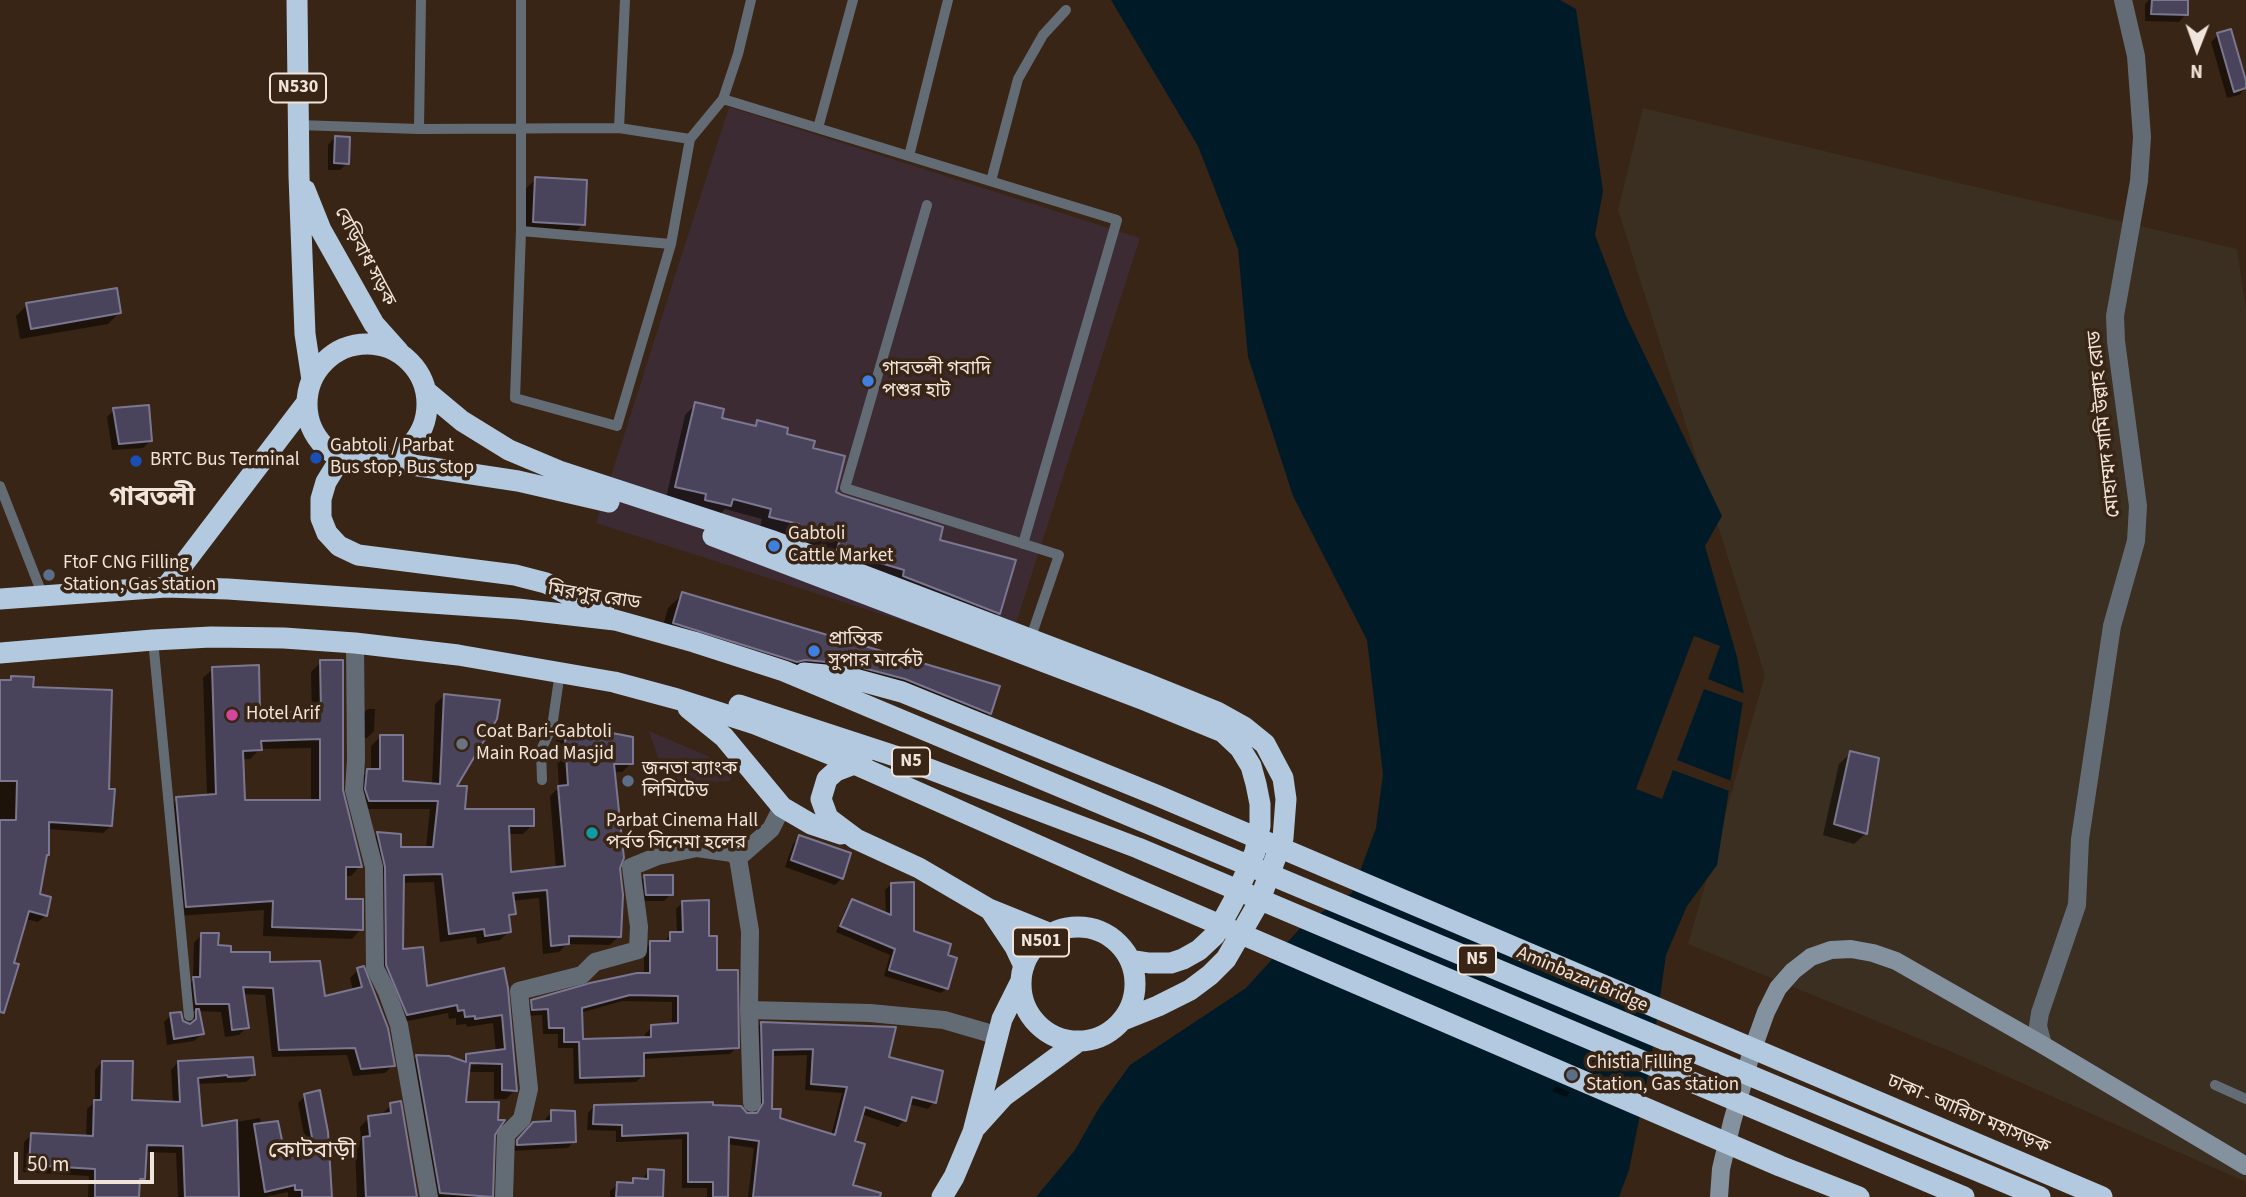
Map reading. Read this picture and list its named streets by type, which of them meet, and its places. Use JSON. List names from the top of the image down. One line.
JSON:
{"streets":{"highway":["N530","বেড়িবাধ সড়ক","মিরপুর রোড","N5","N501","Aminbazar Bridge","ঢাকা - আরিচা মহাসড়ক"],"street":["মোহাম্মদ সামি উল্লাহ রোড"]},"crossings":[["মিরপুর রোড","Aminbazar Bridge"],["N5","N501"],["Aminbazar Bridge","ঢাকা - আরিচা মহাসড়ক"]],"districts":["গাবতলী","কোটবাড়ী"],"places":["গাবতলী গবাদি পশুর হাট","Gabtoli / Parbat Bus stop, Bus stop","BRTC Bus Terminal","Gabtoli Cattle Market","FtoF CNG Filling Station, Gas station","প্রান্তিক সুপার মার্কেট","Hotel Arif","Coat Bari-Gabtoli Main Road Masjid","জনতা ব্যাংক লিমিটেড","Parbat Cinema Hall পর্বত সিনেমা হলের","Chistia Filling Station, Gas station"],"scale_bar":"50 m","north":"bottom"}
